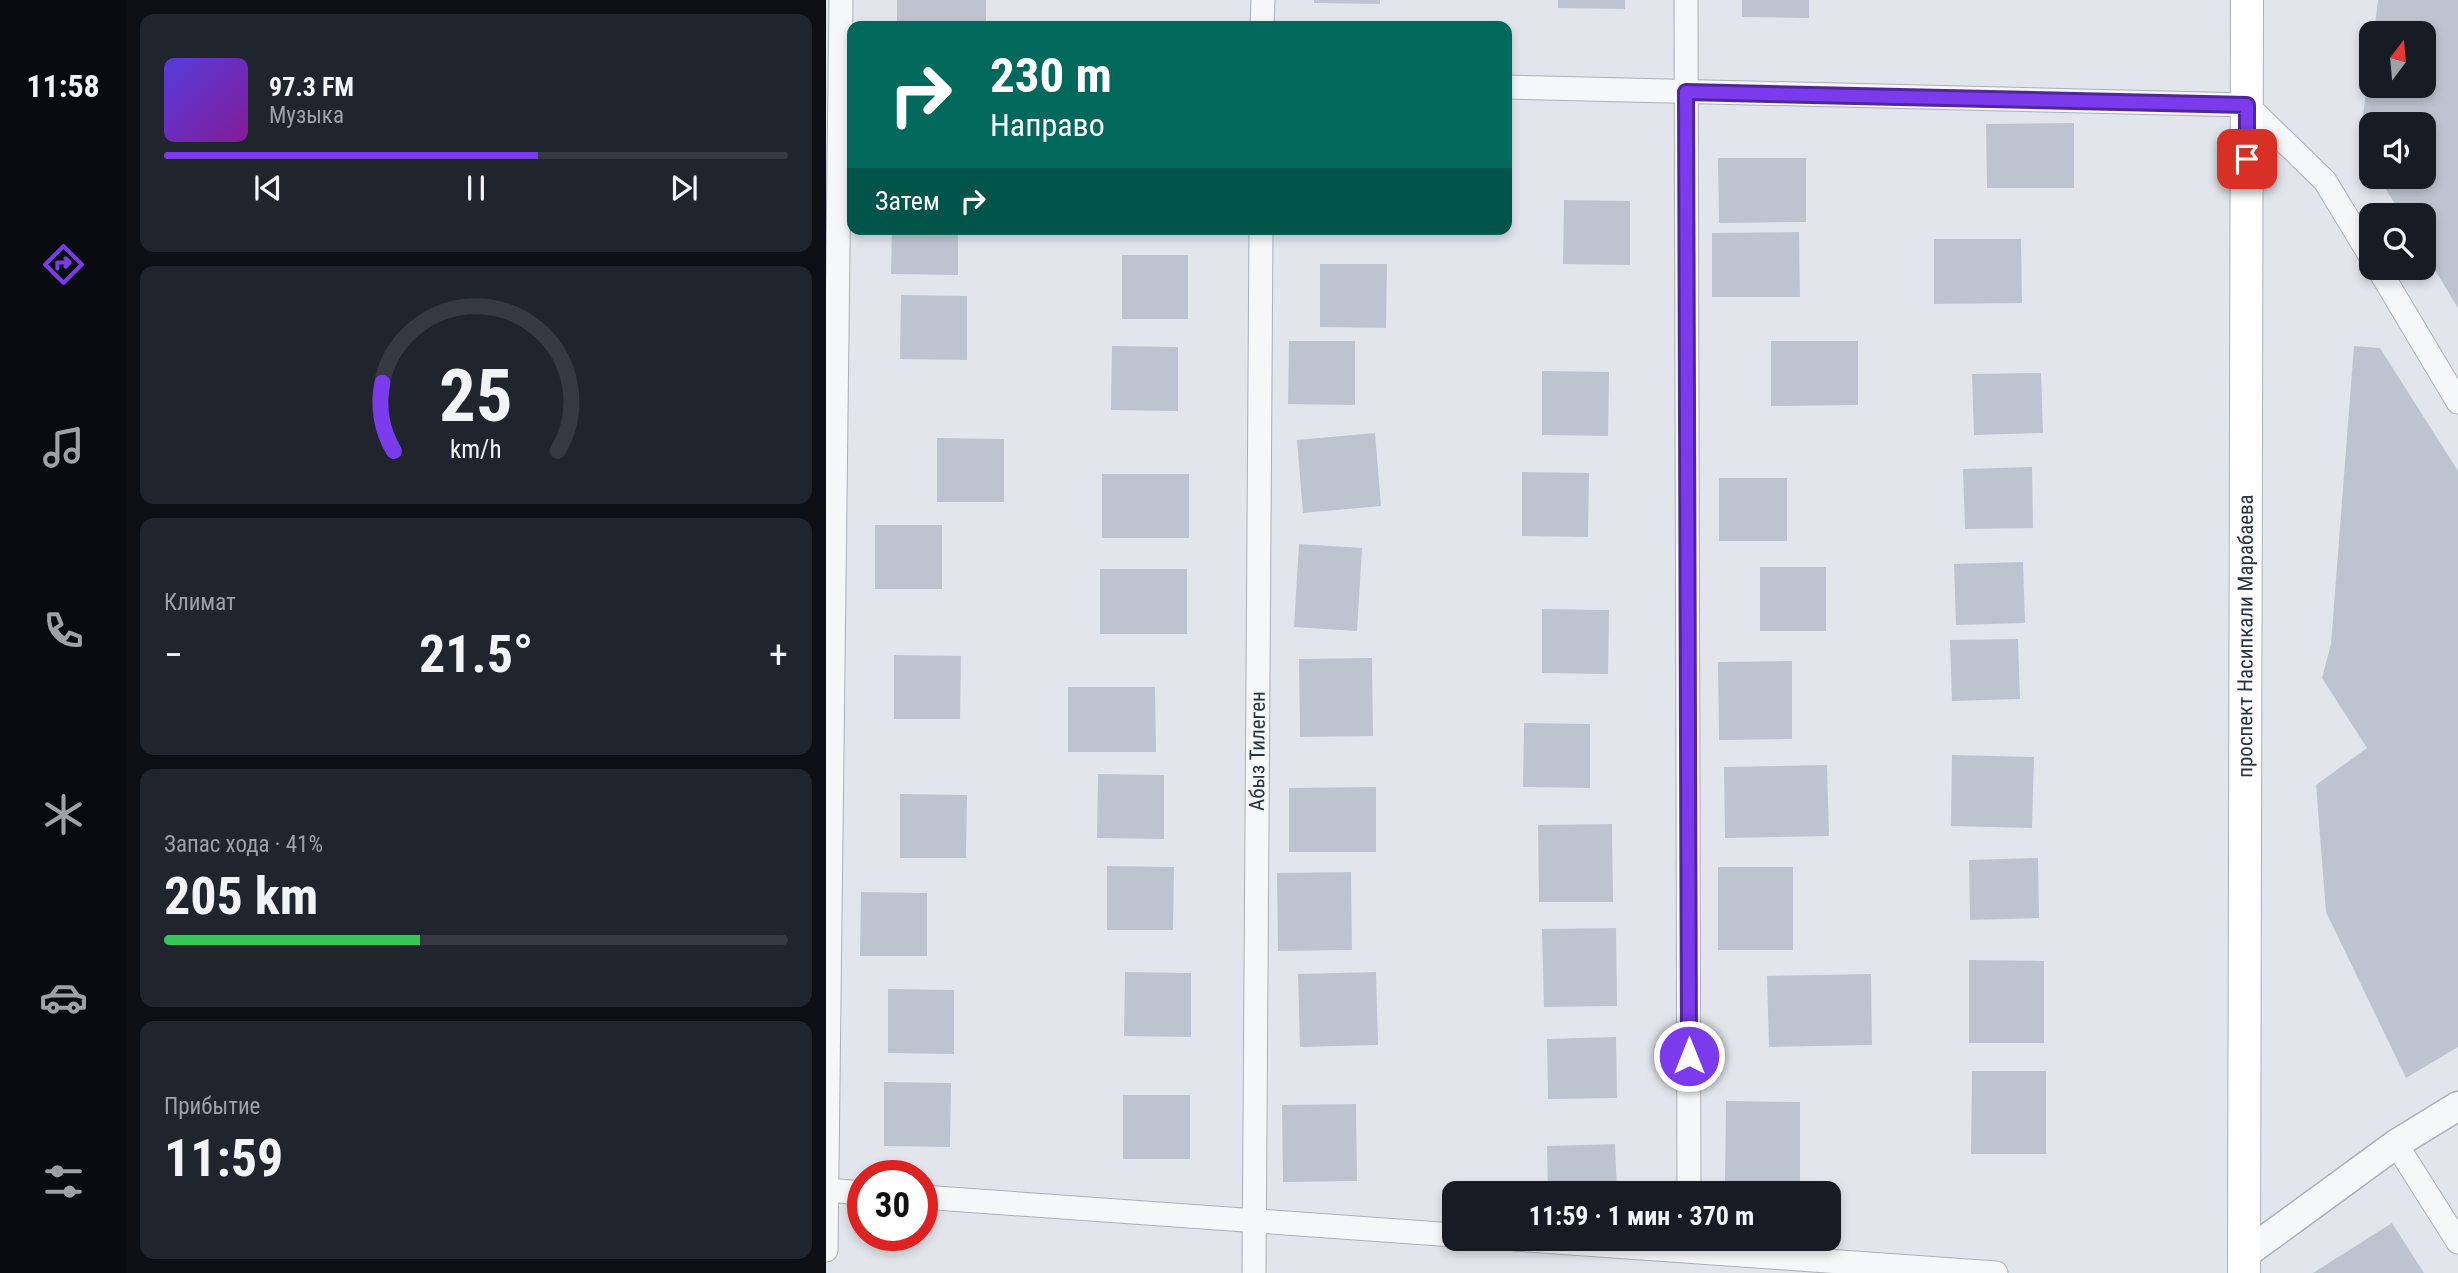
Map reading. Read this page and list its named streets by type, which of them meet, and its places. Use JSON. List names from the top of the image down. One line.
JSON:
{"streets":{"main road":["проспект Насипкали Марабаева"],"street":["Абыз Тилеген"]},"north":"top","page":{"tabs":"11:58","turn":["230 m","Направо"],"song":["97.3 FM","Музыка"],"then":"Затем","tile":["Климат",["Запас хода · 41%","205 km"],["Прибытие","11:59"]],"heat":["−","21.5°","+"],"limit":"30","trip":"11:59 · 1 мин · 370 m","gauge":["25","km/h"]}}
